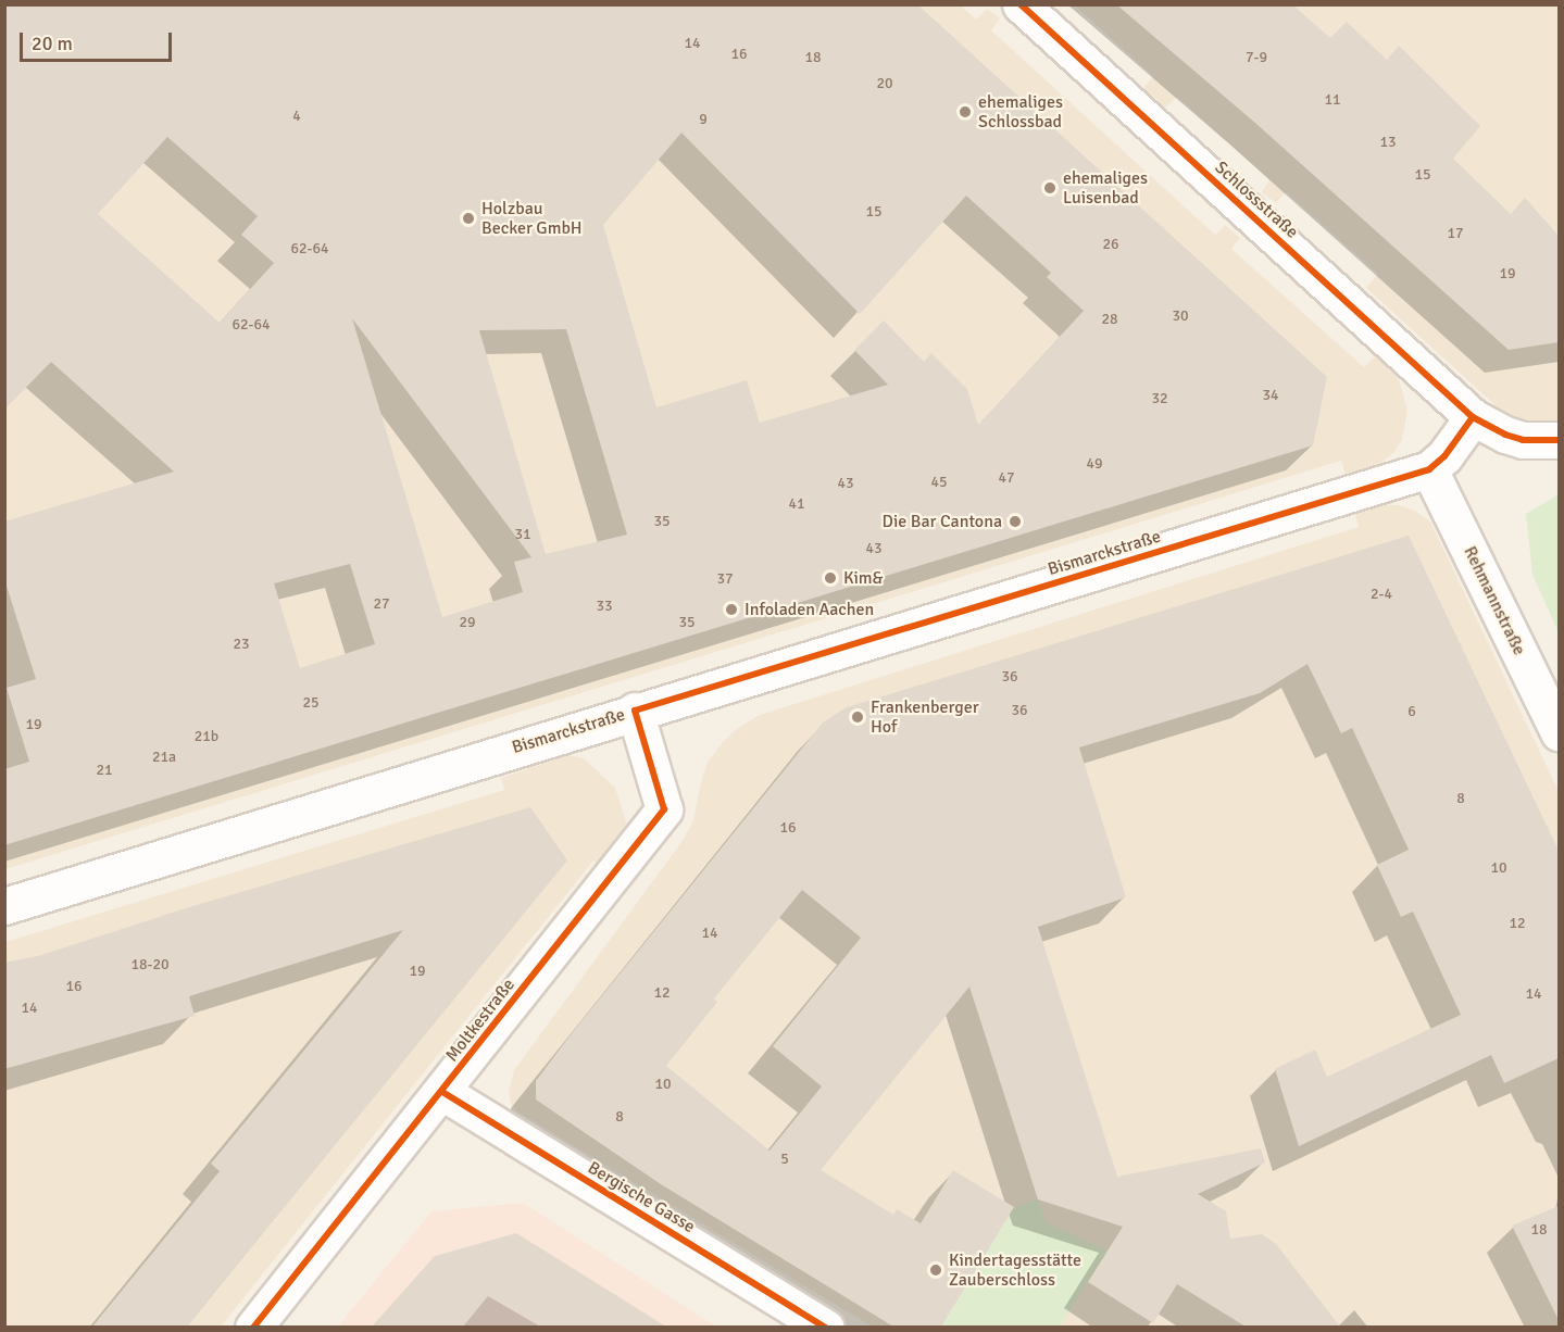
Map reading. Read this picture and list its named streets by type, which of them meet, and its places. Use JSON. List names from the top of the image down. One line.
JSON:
{"streets":{"street":["Schlossstraße","Bismarckstraße","Rehmannstraße","Moltkestraße","Bergische Gasse"]},"crossings":[["Schlossstraße","Bismarckstraße"],["Bismarckstraße","Rehmannstraße"],["Bismarckstraße","Moltkestraße"],["Moltkestraße","Bergische Gasse"]],"places":["ehemaliges Schlossbad","ehemaliges Luisenbad","Holzbau Becker GmbH","Die Bar Cantona","Kim&","Infoladen Aachen","Frankenberger Hof","Kindertagesstätte Zauberschloss"],"house_numbers":["14","16","18","7-9","20","11","4","9","13","15","15","17","26","62-64","19","30","28","62-64","34","32","49","47","45","43","41","35","31","43","37","2-4","27","33","29","35","23","36","25","36","6","19","21b","21a","21","8","16","10","12","14","18-20","19","16","12","14","14","10","8","5","18"],"scale_bar":"20 m"}
